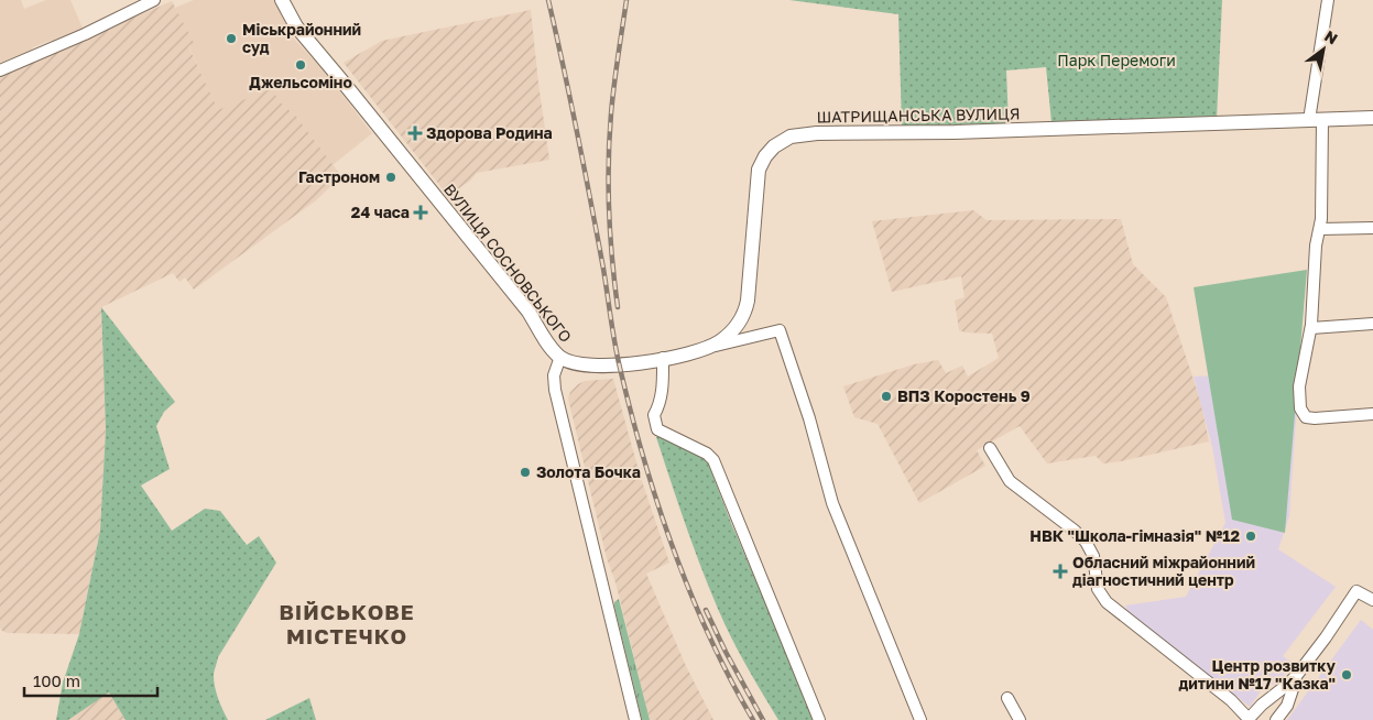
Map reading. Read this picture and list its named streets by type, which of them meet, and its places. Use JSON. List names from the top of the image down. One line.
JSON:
{"streets":{"street":["ШАТРИЩАНСЬКА ВУЛИЦЯ","ВУЛИЦЯ СОСНОВСЬКОГО"]},"crossings":[["ШАТРИЩАНСЬКА ВУЛИЦЯ","ВУЛИЦЯ СОСНОВСЬКОГО"]],"districts":["ВІЙСЬКОВЕ МІСТЕЧКО"],"parks":["Парк Перемоги"],"places":{"other":["Міськрайонний суд","Джельсоміно","Гастроном","ВПЗ Коростень 9","Золота Бочка","НВК \"Школа-гімназія\" №12","Центр розвитку дитини №17 \"Казка\""],"health":["Здорова Родина","24 часа","Обласний міжрайонний діагностичний центр"]},"scale_bar":"100 m","north":"top right"}
